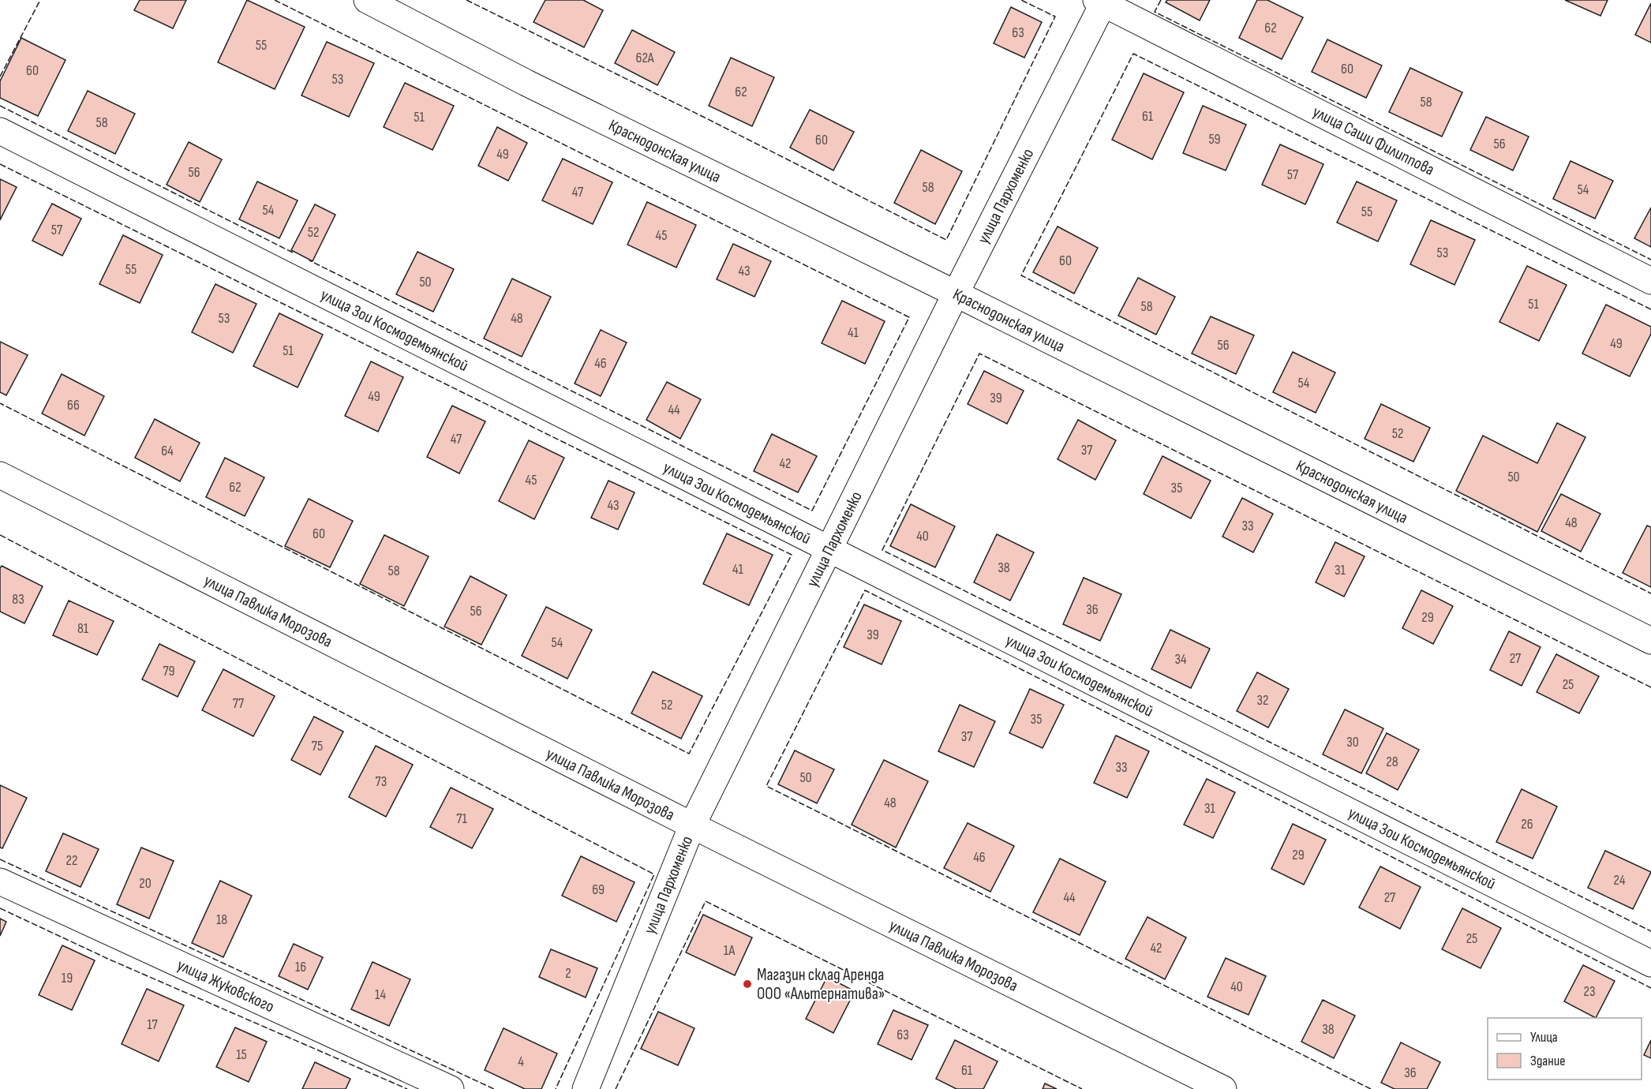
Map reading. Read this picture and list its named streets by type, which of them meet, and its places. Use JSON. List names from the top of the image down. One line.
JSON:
{"streets":{"street":["улица Саши Филиппова","Краснодонская улица","улица Пархоменко","улица Зои Космодемьянской","улица Павлика Морозова","улица Жуковского"]},"crossings":[["улица Саши Филиппова","улица Пархоменко"],["Краснодонская улица","улица Пархоменко"],["улица Пархоменко","улица Зои Космодемьянской"],["улица Пархоменко","улица Павлика Морозова"]],"places":["Магазин склад Аренда ООО «Альтернатива»"],"house_numbers":["62","63","55","62А","60","60","53","62","58","61","51","58","59","60","56","49","56","57","58","54","47","54","55","57","52","45","53","60","55","43","50","51","58","53","48","41","49","56","51","46","54","49","39","66","44","52","47","37","64","42","50","45","62","35","43","48","33","60","40","38","41","31","58","83","36","56","29","81","39","54","27","34","79","25","32","77","52","35","37","30","75","28","33","50","73","48","31","71","26","29","46","22","24","20","69","44","27","18","25","42","1А","16","2","19","40","23","14","17","38","63","15","4","61","36"],"legend":["Улица","Здание"]}
